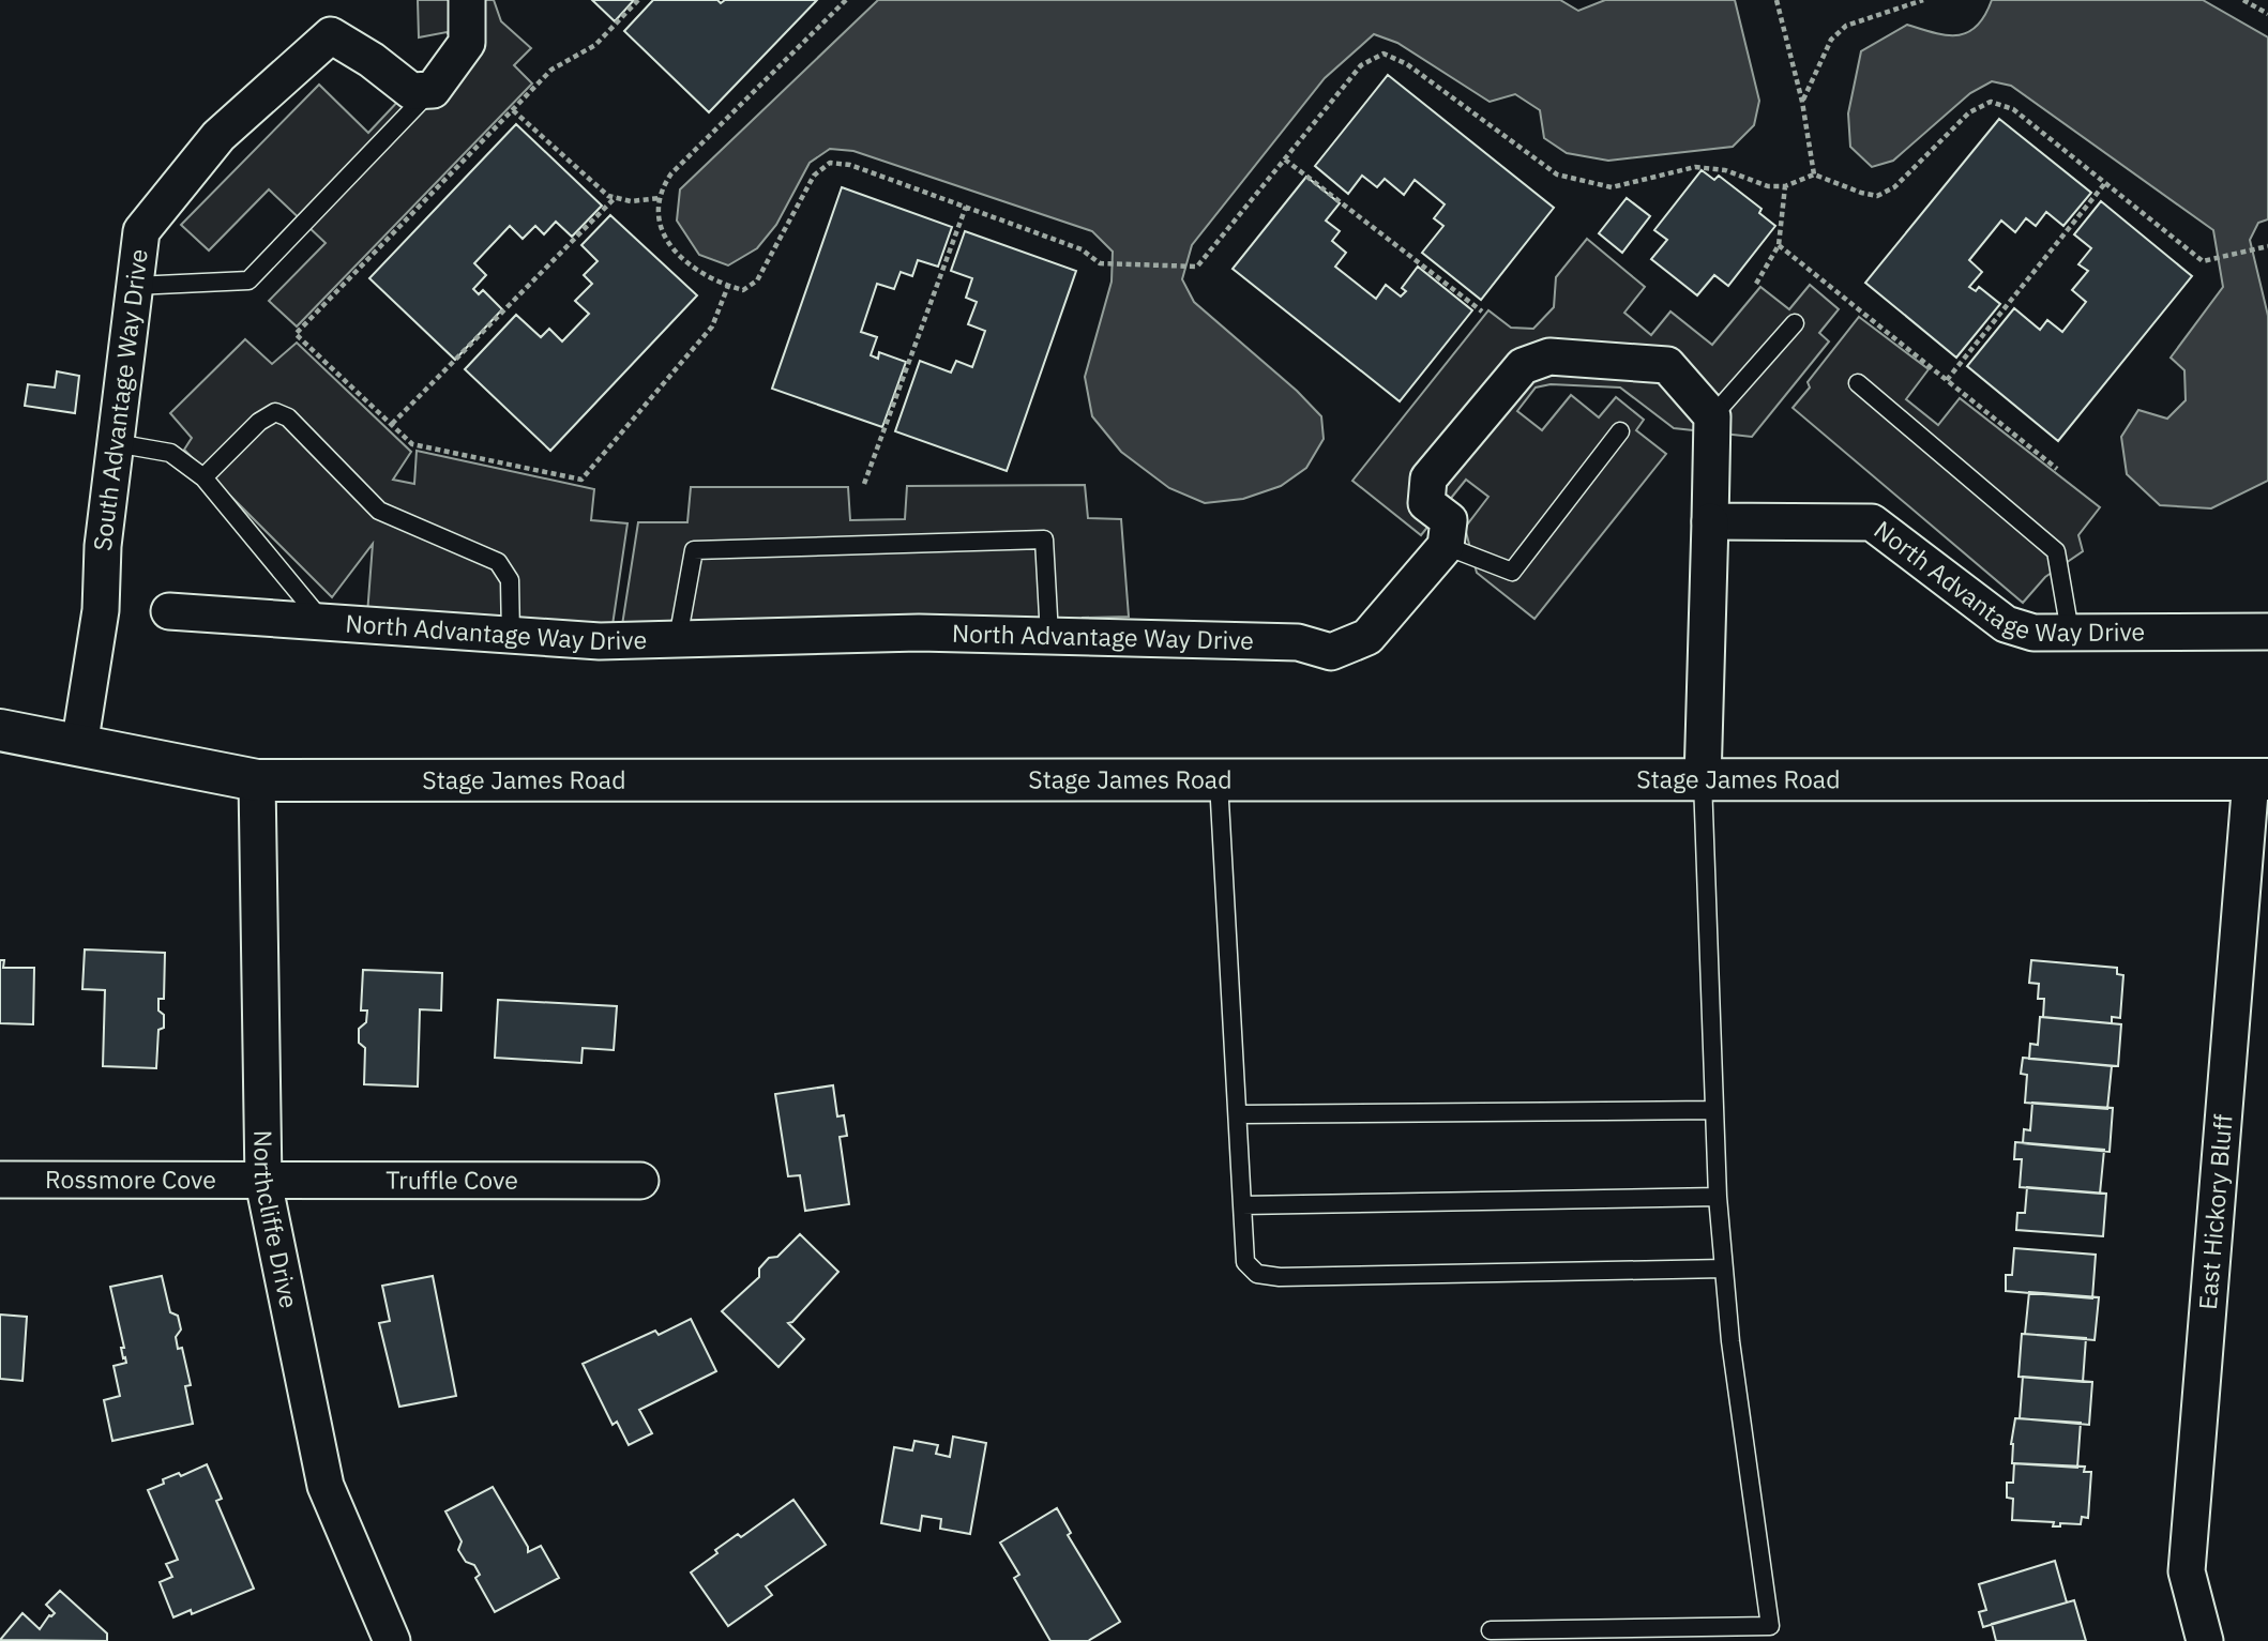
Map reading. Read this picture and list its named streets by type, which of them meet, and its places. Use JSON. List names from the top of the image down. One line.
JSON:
{"streets":{"main road":["Stage James Road"],"street":["South Advantage Way Drive","North Advantage Way Drive","Rossmore Cove","Truffle Cove","East Hickory Bluff","Northcliffe Drive"]},"crossings":[["South Advantage Way Drive","Stage James Road"],["Stage James Road","East Hickory Bluff"],["Stage James Road","Northcliffe Drive"],["Rossmore Cove","Truffle Cove"],["Rossmore Cove","Northcliffe Drive"],["Truffle Cove","Northcliffe Drive"]]}
